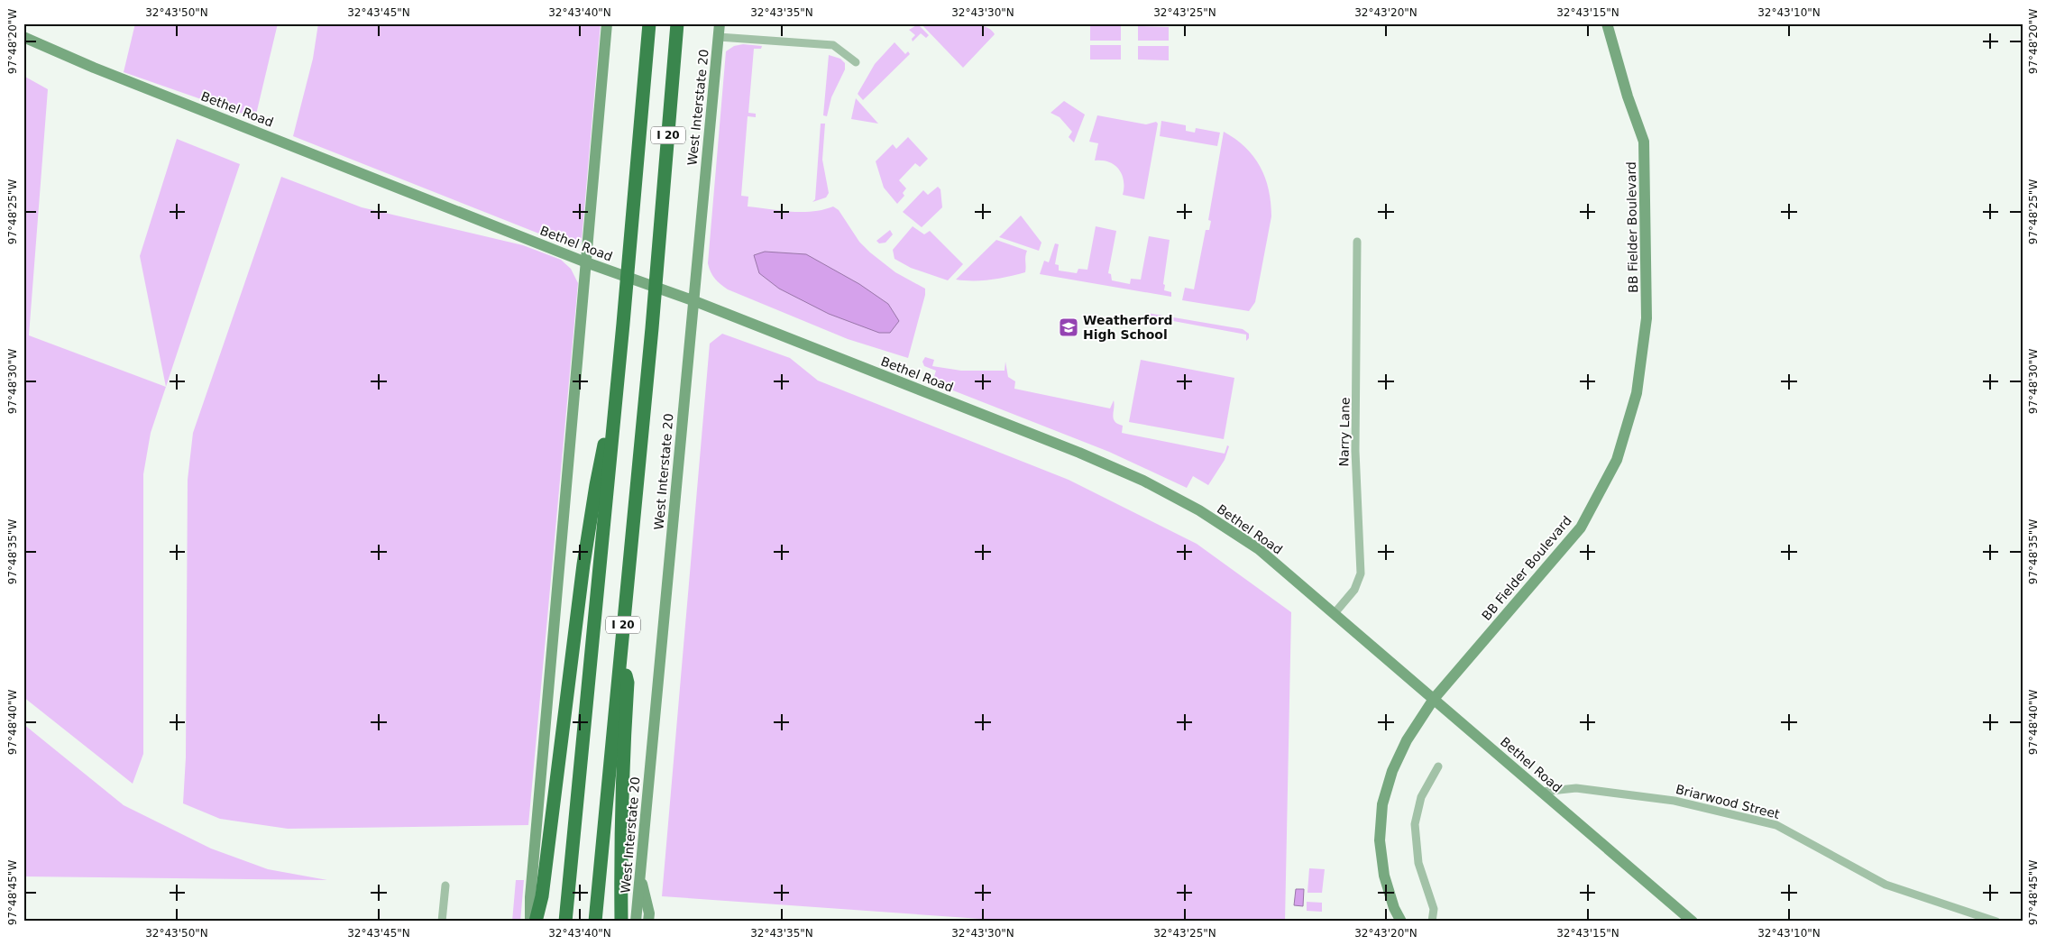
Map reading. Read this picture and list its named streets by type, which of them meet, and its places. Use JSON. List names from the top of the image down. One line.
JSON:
{"streets":{"highway":["I 20"],"main road":["West Interstate 20","Bethel Road","BB Fielder Boulevard"],"street":["Narry Lane","Briarwood Street"]},"crossings":[["West Interstate 20","Bethel Road"],["Bethel Road","BB Fielder Boulevard"],["Bethel Road","Narry Lane"],["Bethel Road","Briarwood Street"]],"places":{"school or university":["Weatherford High School"]},"coordinates":["32°43'50\"N","32°43'45\"N","32°43'40\"N","32°43'35\"N","32°43'30\"N","32°43'25\"N","32°43'20\"N","32°43'15\"N","32°43'10\"N","97°48'20\"W","97°48'25\"W","97°48'30\"W","97°48'35\"W","97°48'40\"W","97°48'45\"W"]}
